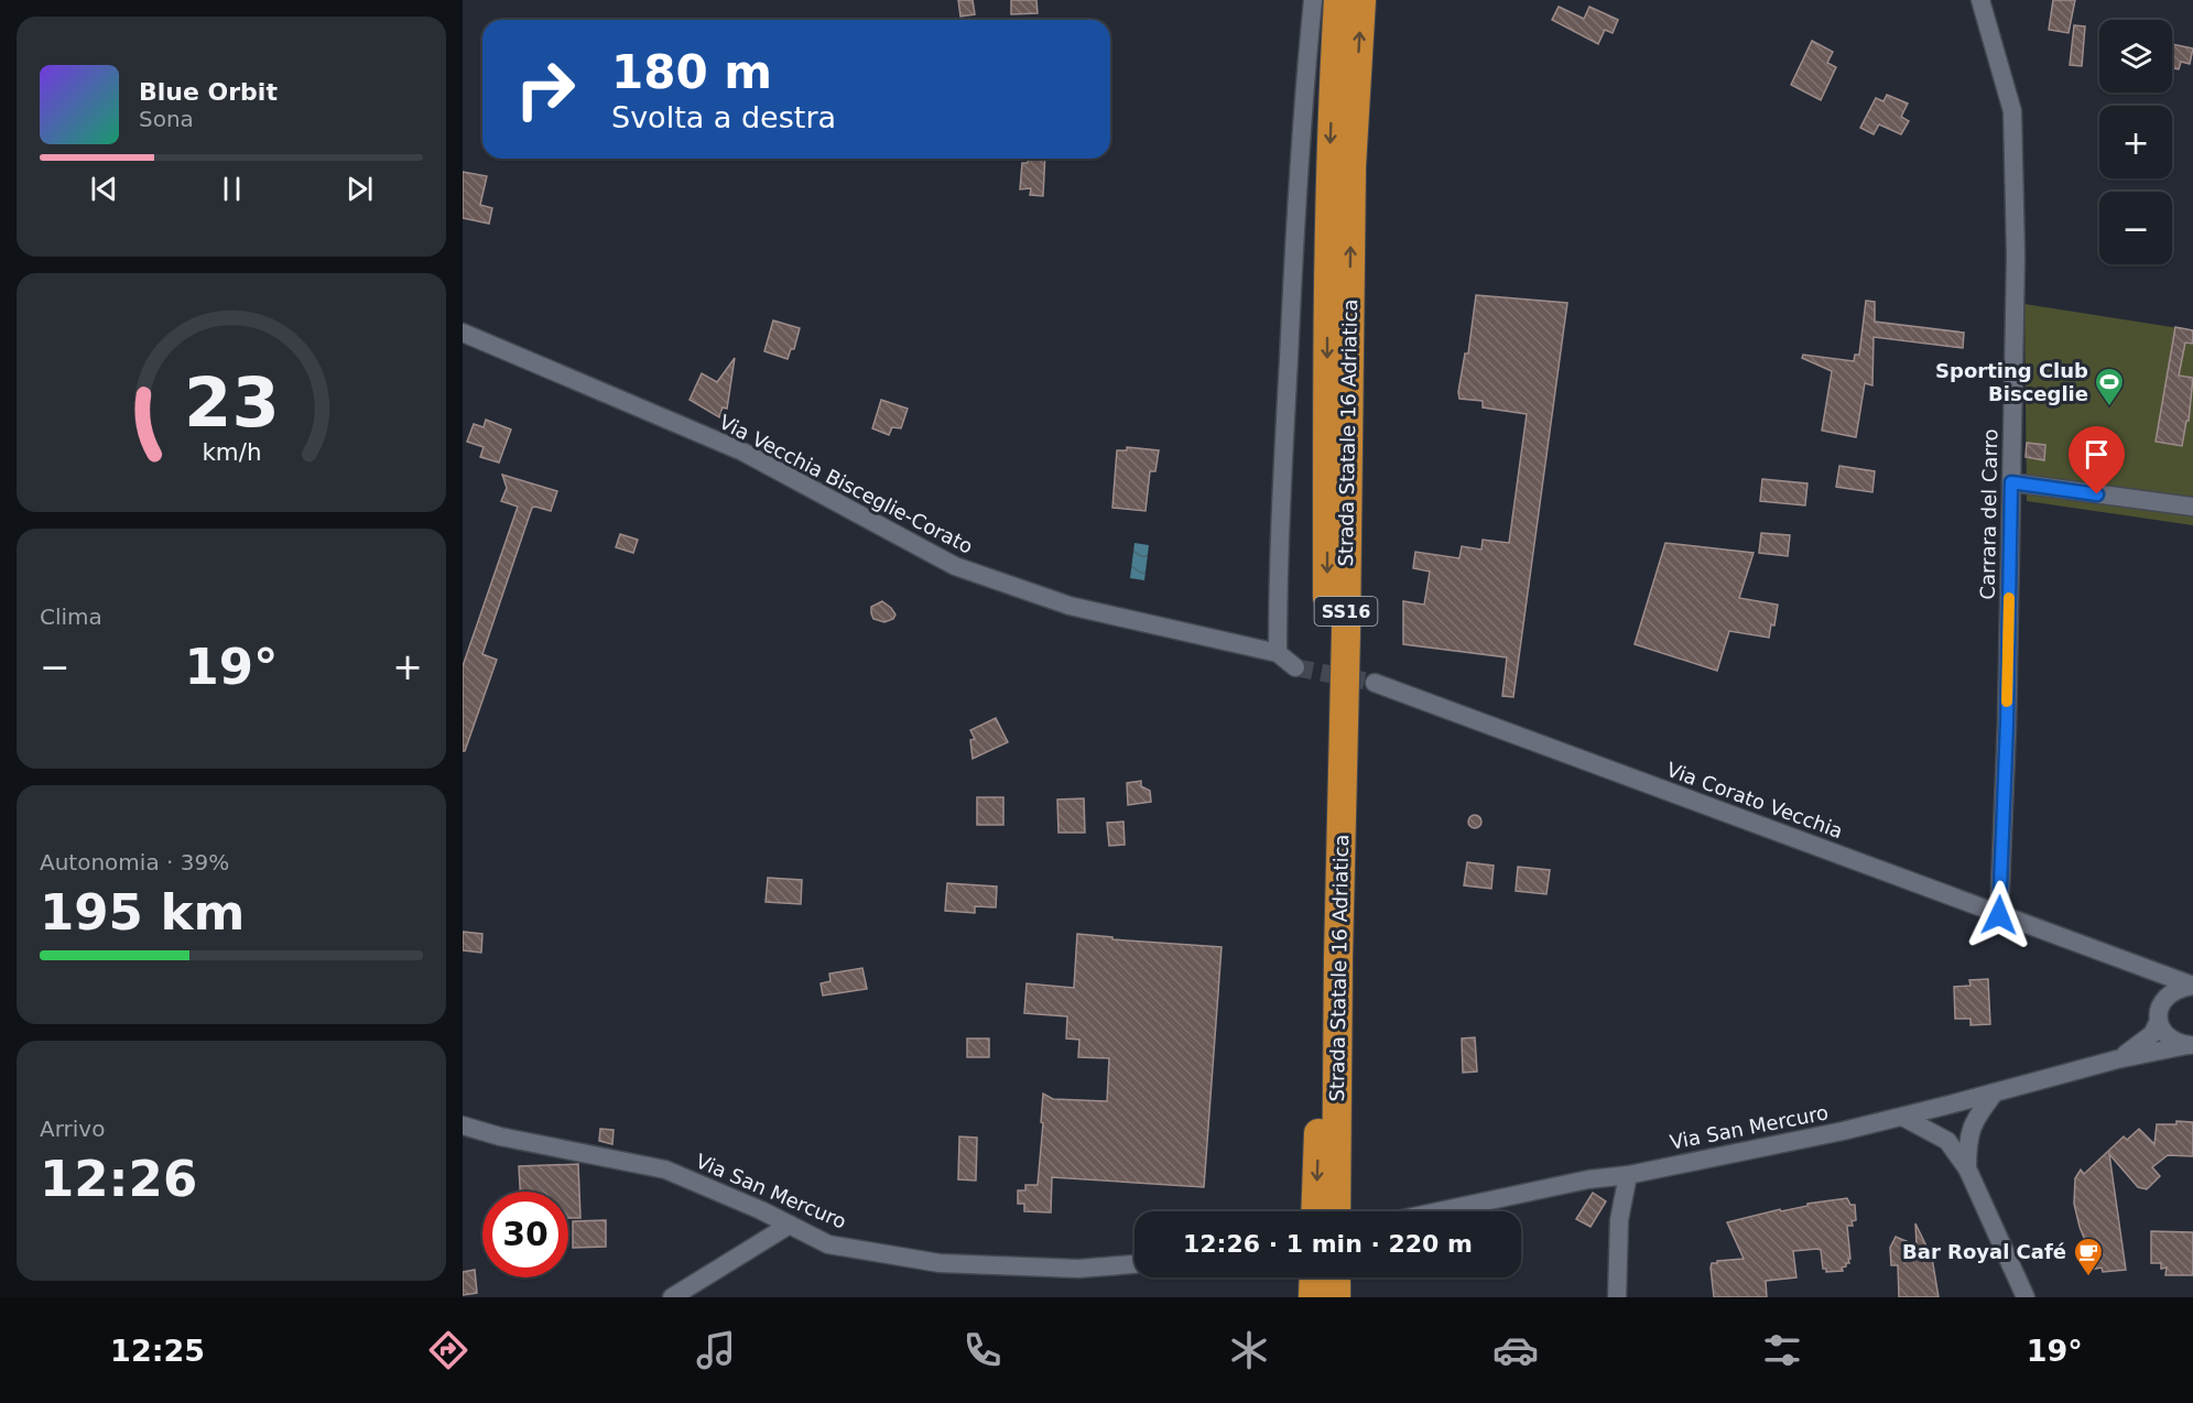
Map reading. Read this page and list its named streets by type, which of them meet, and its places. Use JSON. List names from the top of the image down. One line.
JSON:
{"streets":{"highway":["Strada Statale 16 Adriatica","SS16"],"street":["Via Vecchia Bisceglie-Corato","Carrara del Carro","Via Corato Vecchia","Via San Mercuro"]},"crossings":[["Carrara del Carro","Via Corato Vecchia"]],"places":{"sports":["Sporting Club Bisceglie"],"cafe":["Bar Royal Café"]},"page":{"map_buttons":["+","−"],"turn":["180 m","Svolta a destra"],"song":["Blue Orbit","Sona"],"tile":["Clima",["Autonomia · 39%","195 km"],["Arrivo","12:26"]],"heat":["−","19°","+"],"limit":"30","trip":"12:26 · 1 min · 220 m","tabs":["12:25","19°"],"gauge":["23","km/h"]}}
